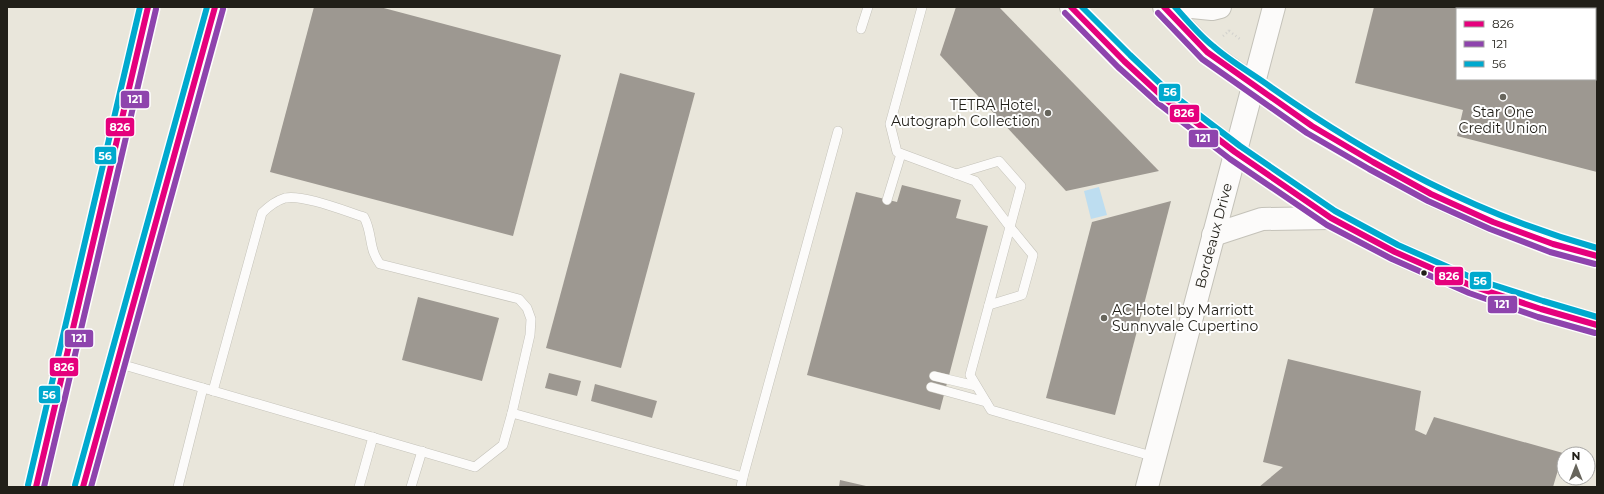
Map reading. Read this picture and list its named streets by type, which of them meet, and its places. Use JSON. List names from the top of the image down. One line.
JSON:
{"streets":{"main road":["Bordeaux Drive"]},"places":["Star One Credit Union","TETRA Hotel, Autograph Collection","AC Hotel by Marriott Sunnyvale Cupertino"],"lines":["transit line 826","transit line 56","transit line 121"],"legend":["826","121","56"],"north":"top"}
